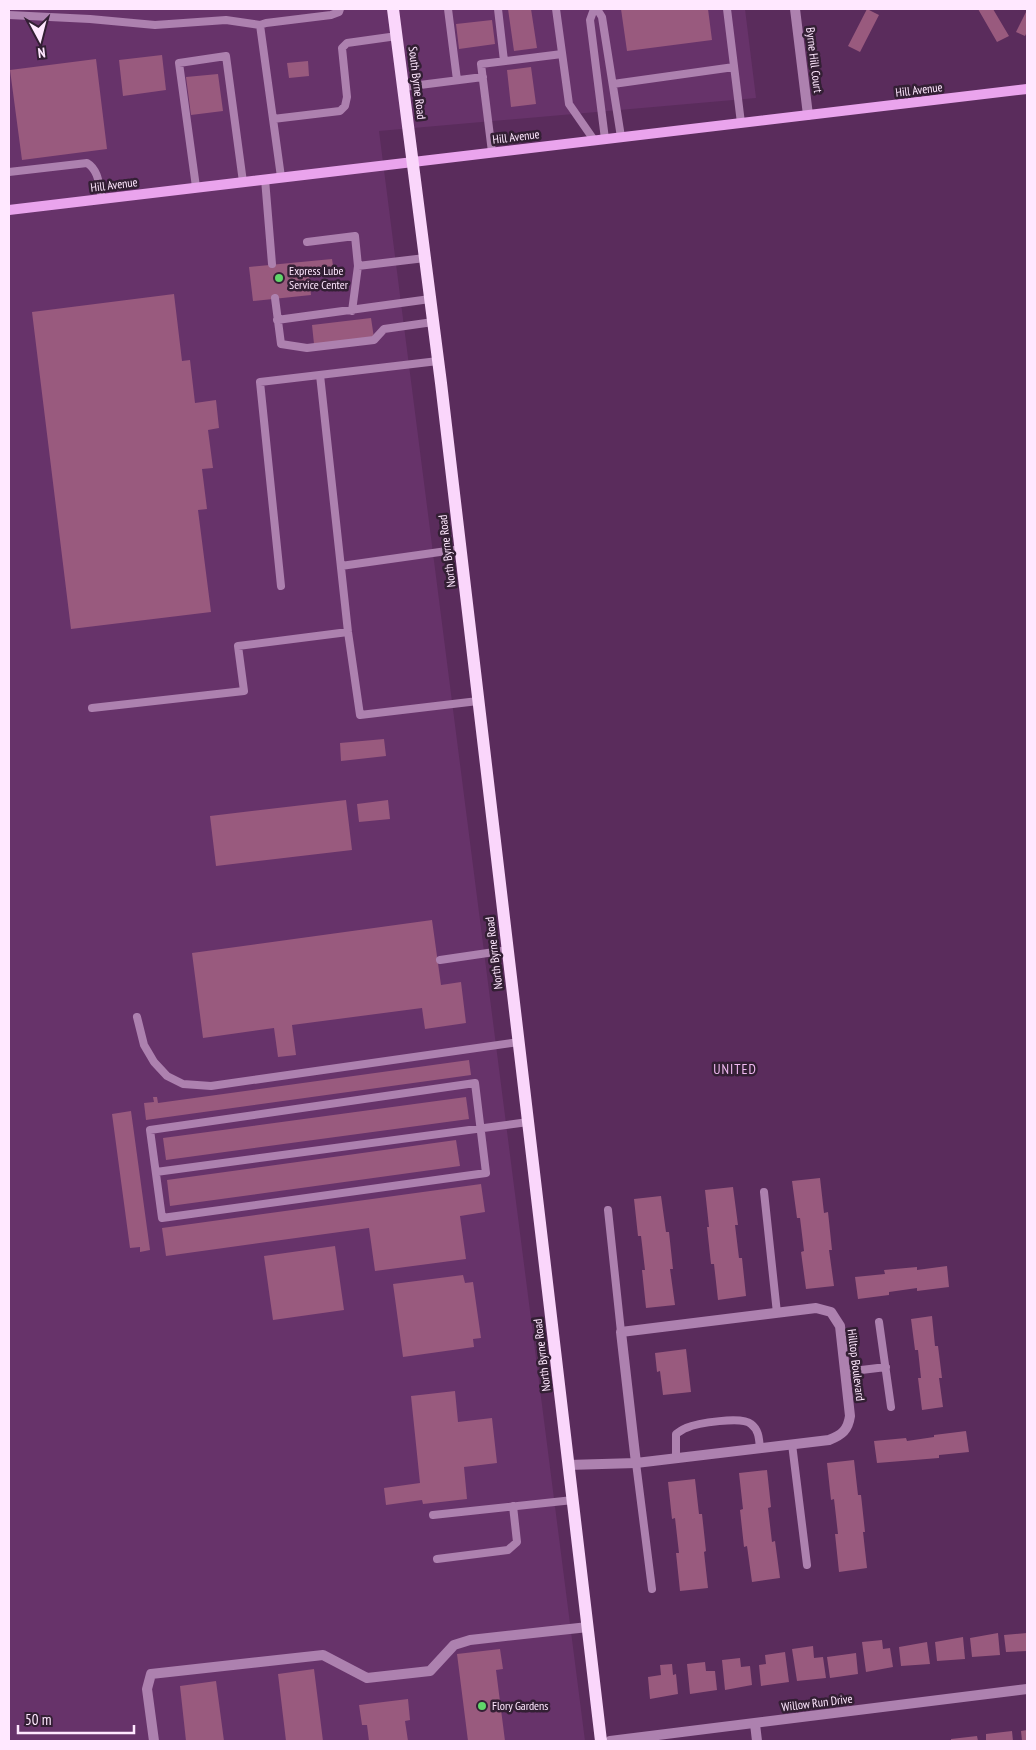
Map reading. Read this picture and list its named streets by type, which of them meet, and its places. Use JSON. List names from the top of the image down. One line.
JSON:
{"streets":{"main road":["South Byrne Road","Hill Avenue","North Byrne Road"],"street":["Byrne Hill Court","Hilltop Boulevard","Willow Run Drive"]},"crossings":[["Byrne Hill Court","Hill Avenue"],["South Byrne Road","Hill Avenue"],["South Byrne Road","North Byrne Road"],["Hill Avenue","North Byrne Road"],["North Byrne Road","Hilltop Boulevard"]],"districts":["UNITED"],"places":["Express Lube Service Center","Flory Gardens"],"scale_bar":"50 m","north":"bottom"}
